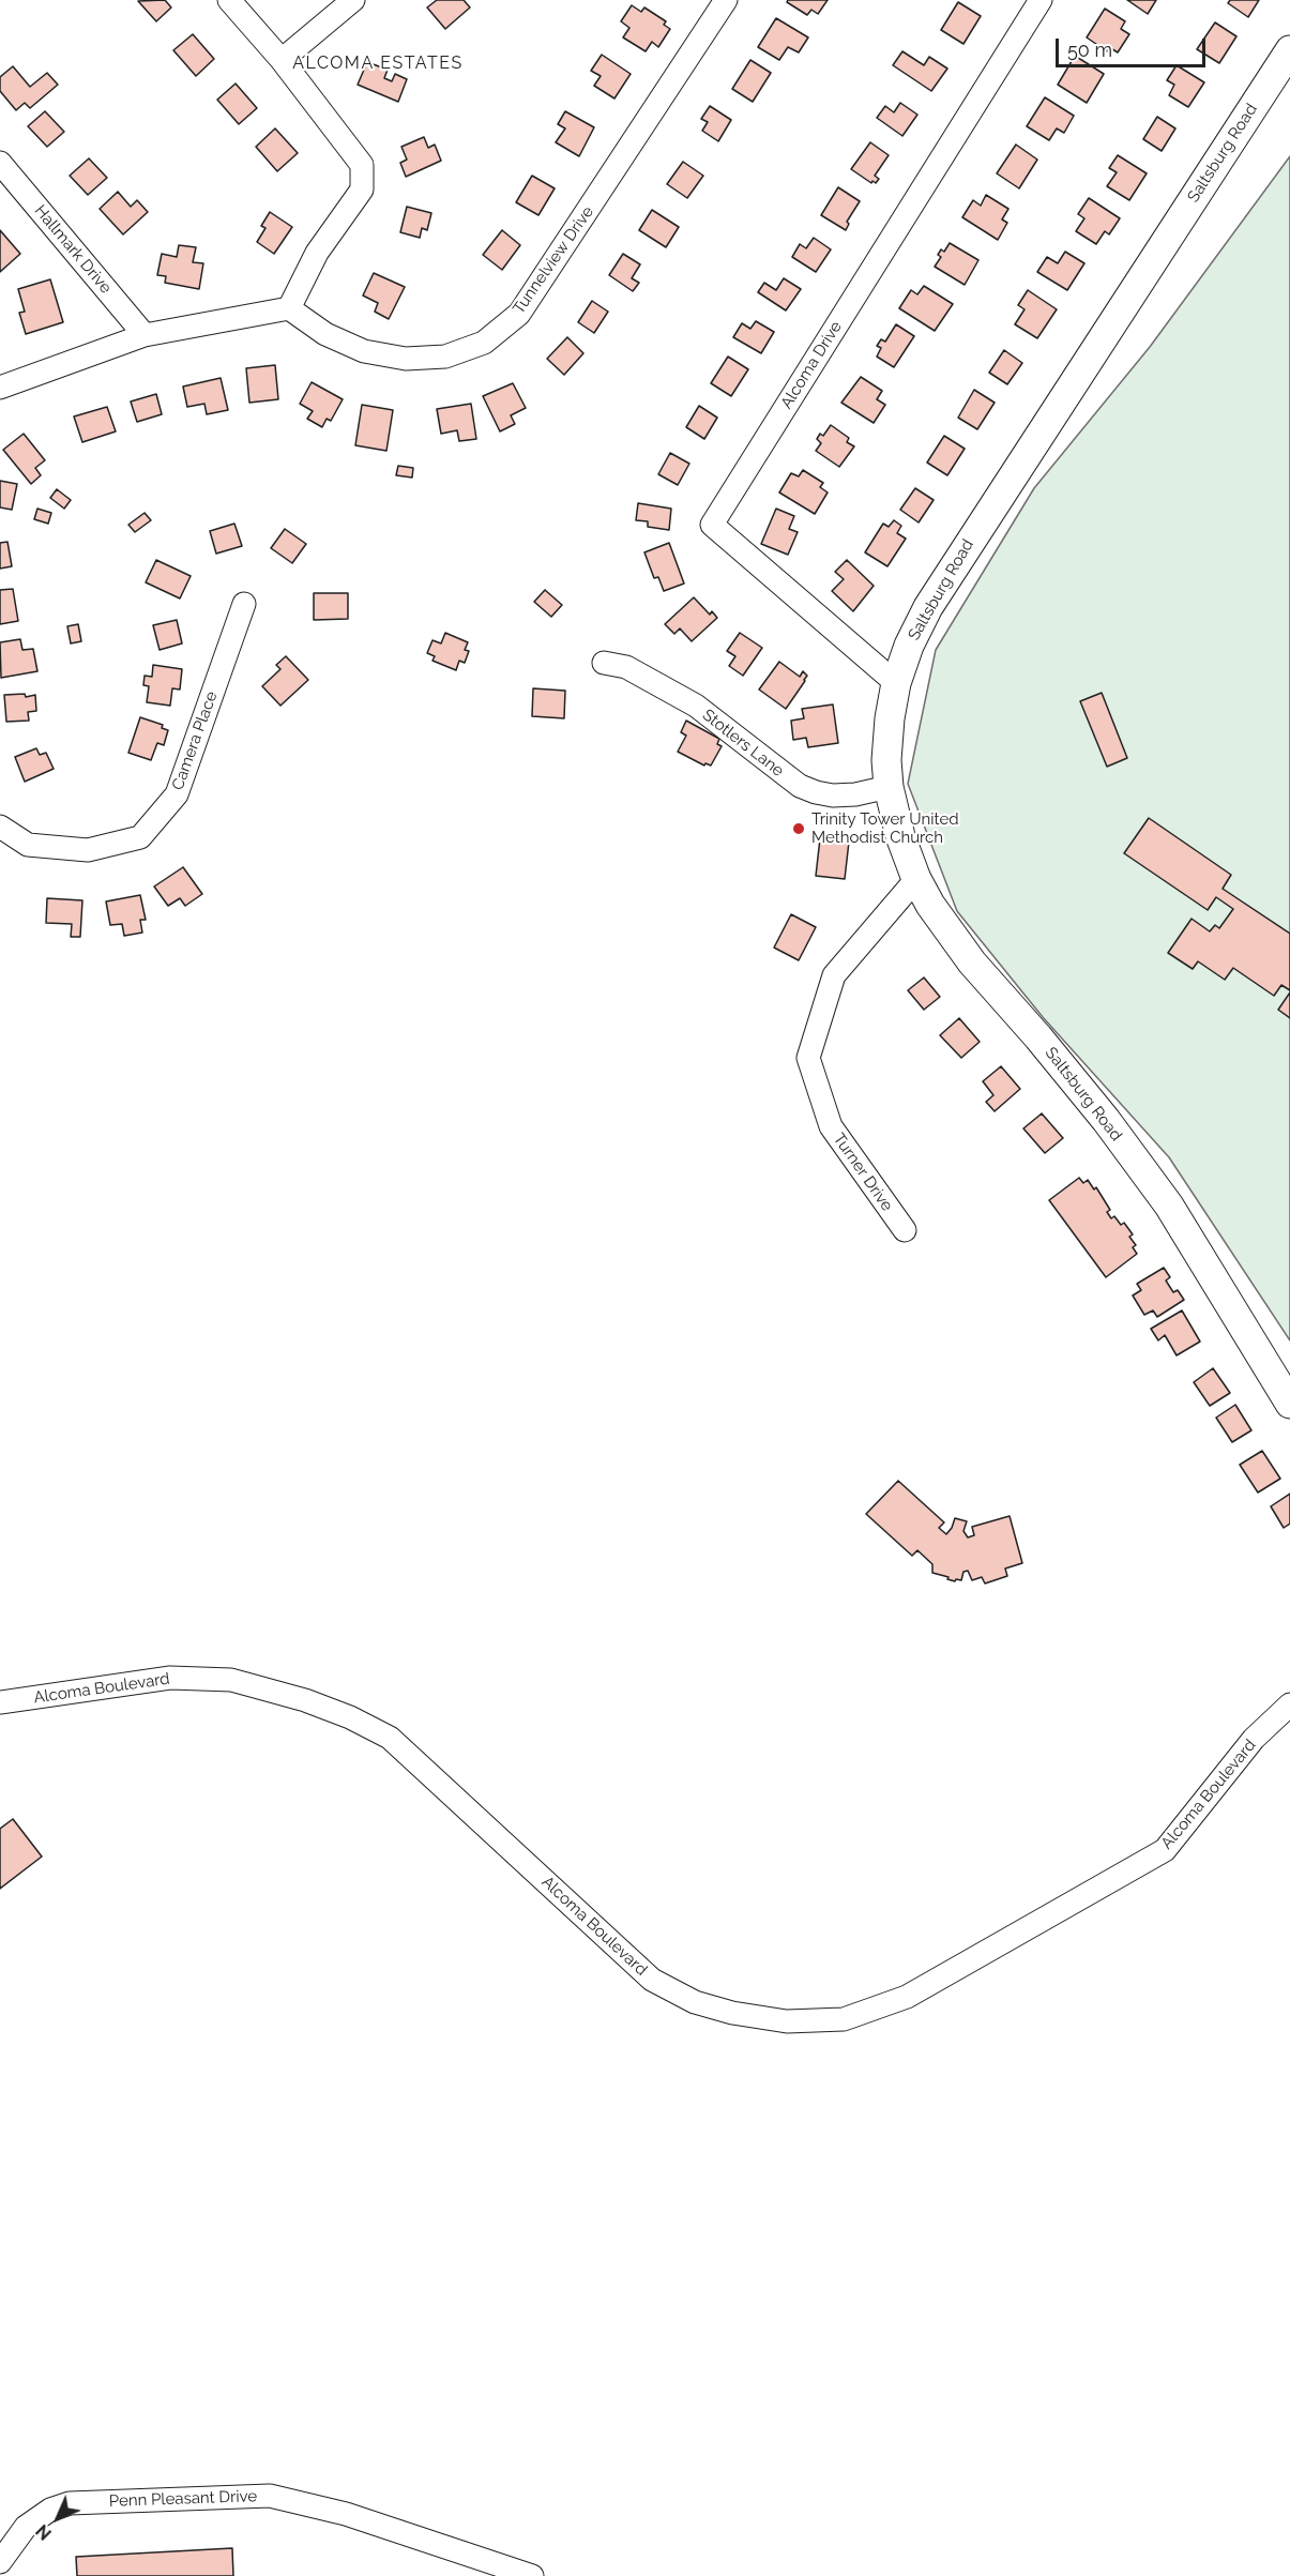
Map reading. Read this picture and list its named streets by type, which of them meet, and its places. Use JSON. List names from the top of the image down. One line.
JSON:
{"streets":{"main road":["Saltsburg Road"],"street":["Hallmark Drive","Tunnelview Drive","Alcoma Drive","Camera Place","Stotlers Lane","Turner Drive","Alcoma Boulevard","Penn Pleasant Drive"]},"crossings":[["Saltsburg Road","Alcoma Drive"],["Saltsburg Road","Stotlers Lane"],["Saltsburg Road","Turner Drive"]],"districts":["ALCOMA ESTATES"],"places":["Trinity Tower United Methodist Church"],"scale_bar":"50 m","north":"bottom left"}
